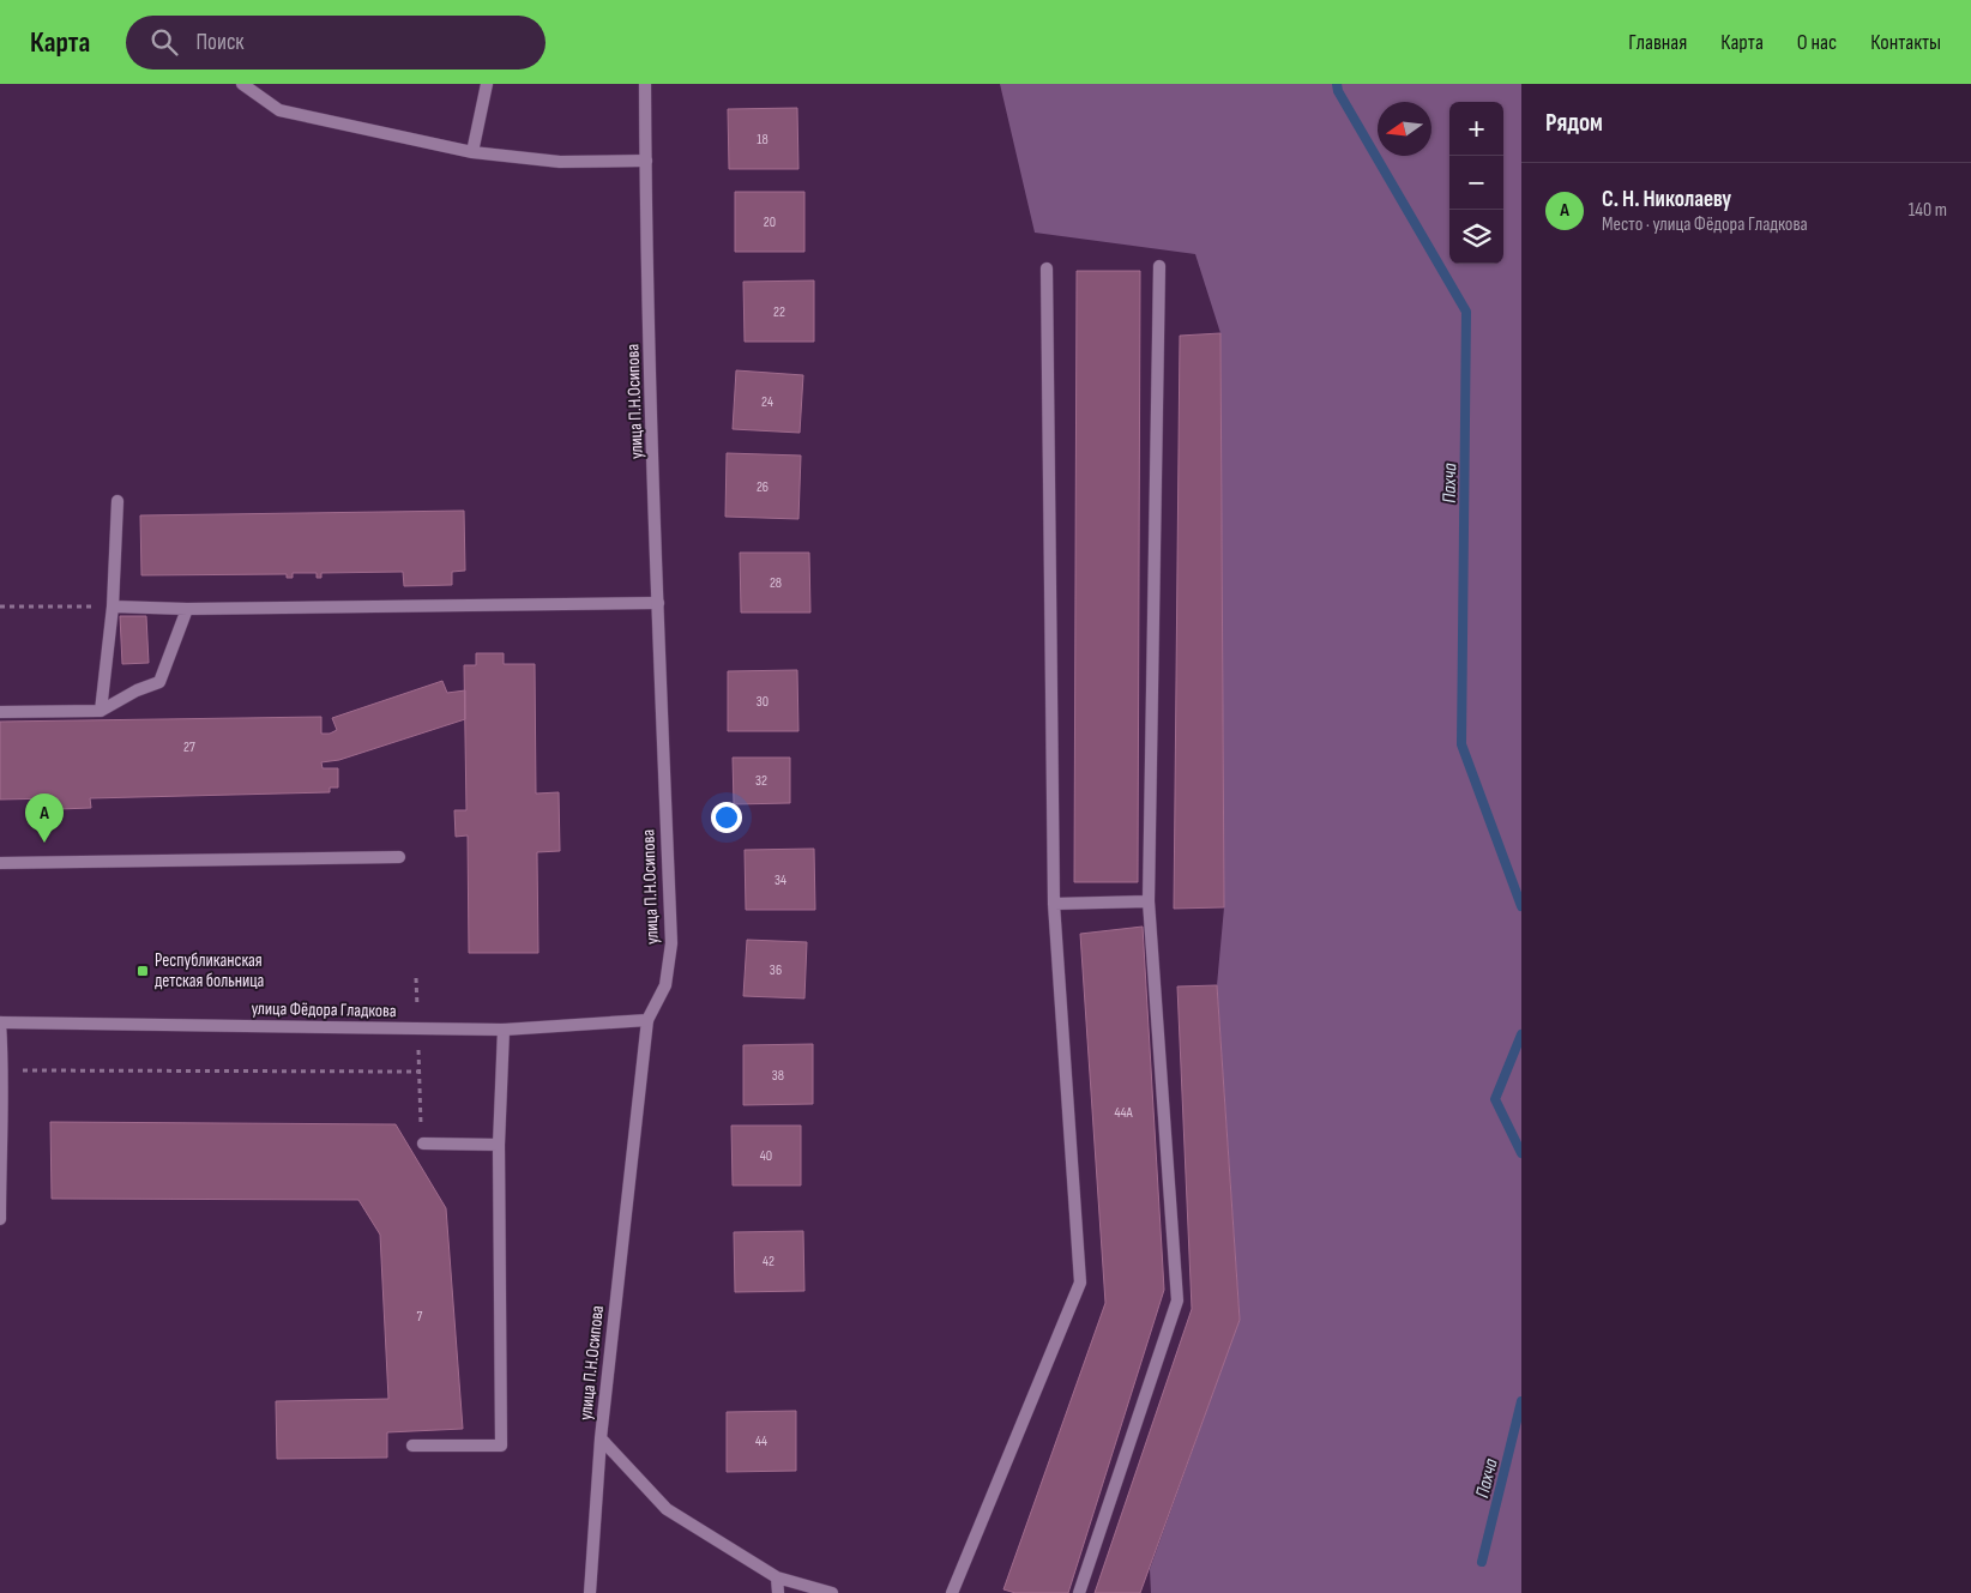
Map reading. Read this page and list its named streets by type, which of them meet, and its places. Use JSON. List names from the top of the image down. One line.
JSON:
{"streets":{"street":["улица П.Н.Осипова","улица Фёдора Гладкова"]},"crossings":[["улица П.Н.Осипова","улица Фёдора Гладкова"]],"water":["Пахча"],"places":{"transit":["Республиканская детская больница"]},"house_numbers":["18","20","22","24","26","28","30","27","32","34","36","38","44А","40","42","7","44"],"north":"left","page":{"header":"Карта","search":"Поиск","nav":["Главная","Карта","О нас","Контакты"],"heading":"Рядом","map_buttons":["+","−"],"list":[{"mark":"A","name":"С. Н. Николаеву","note":"Место · улица Фёдора Гладкова","value":"140 m"}],"pins":"A"}}
